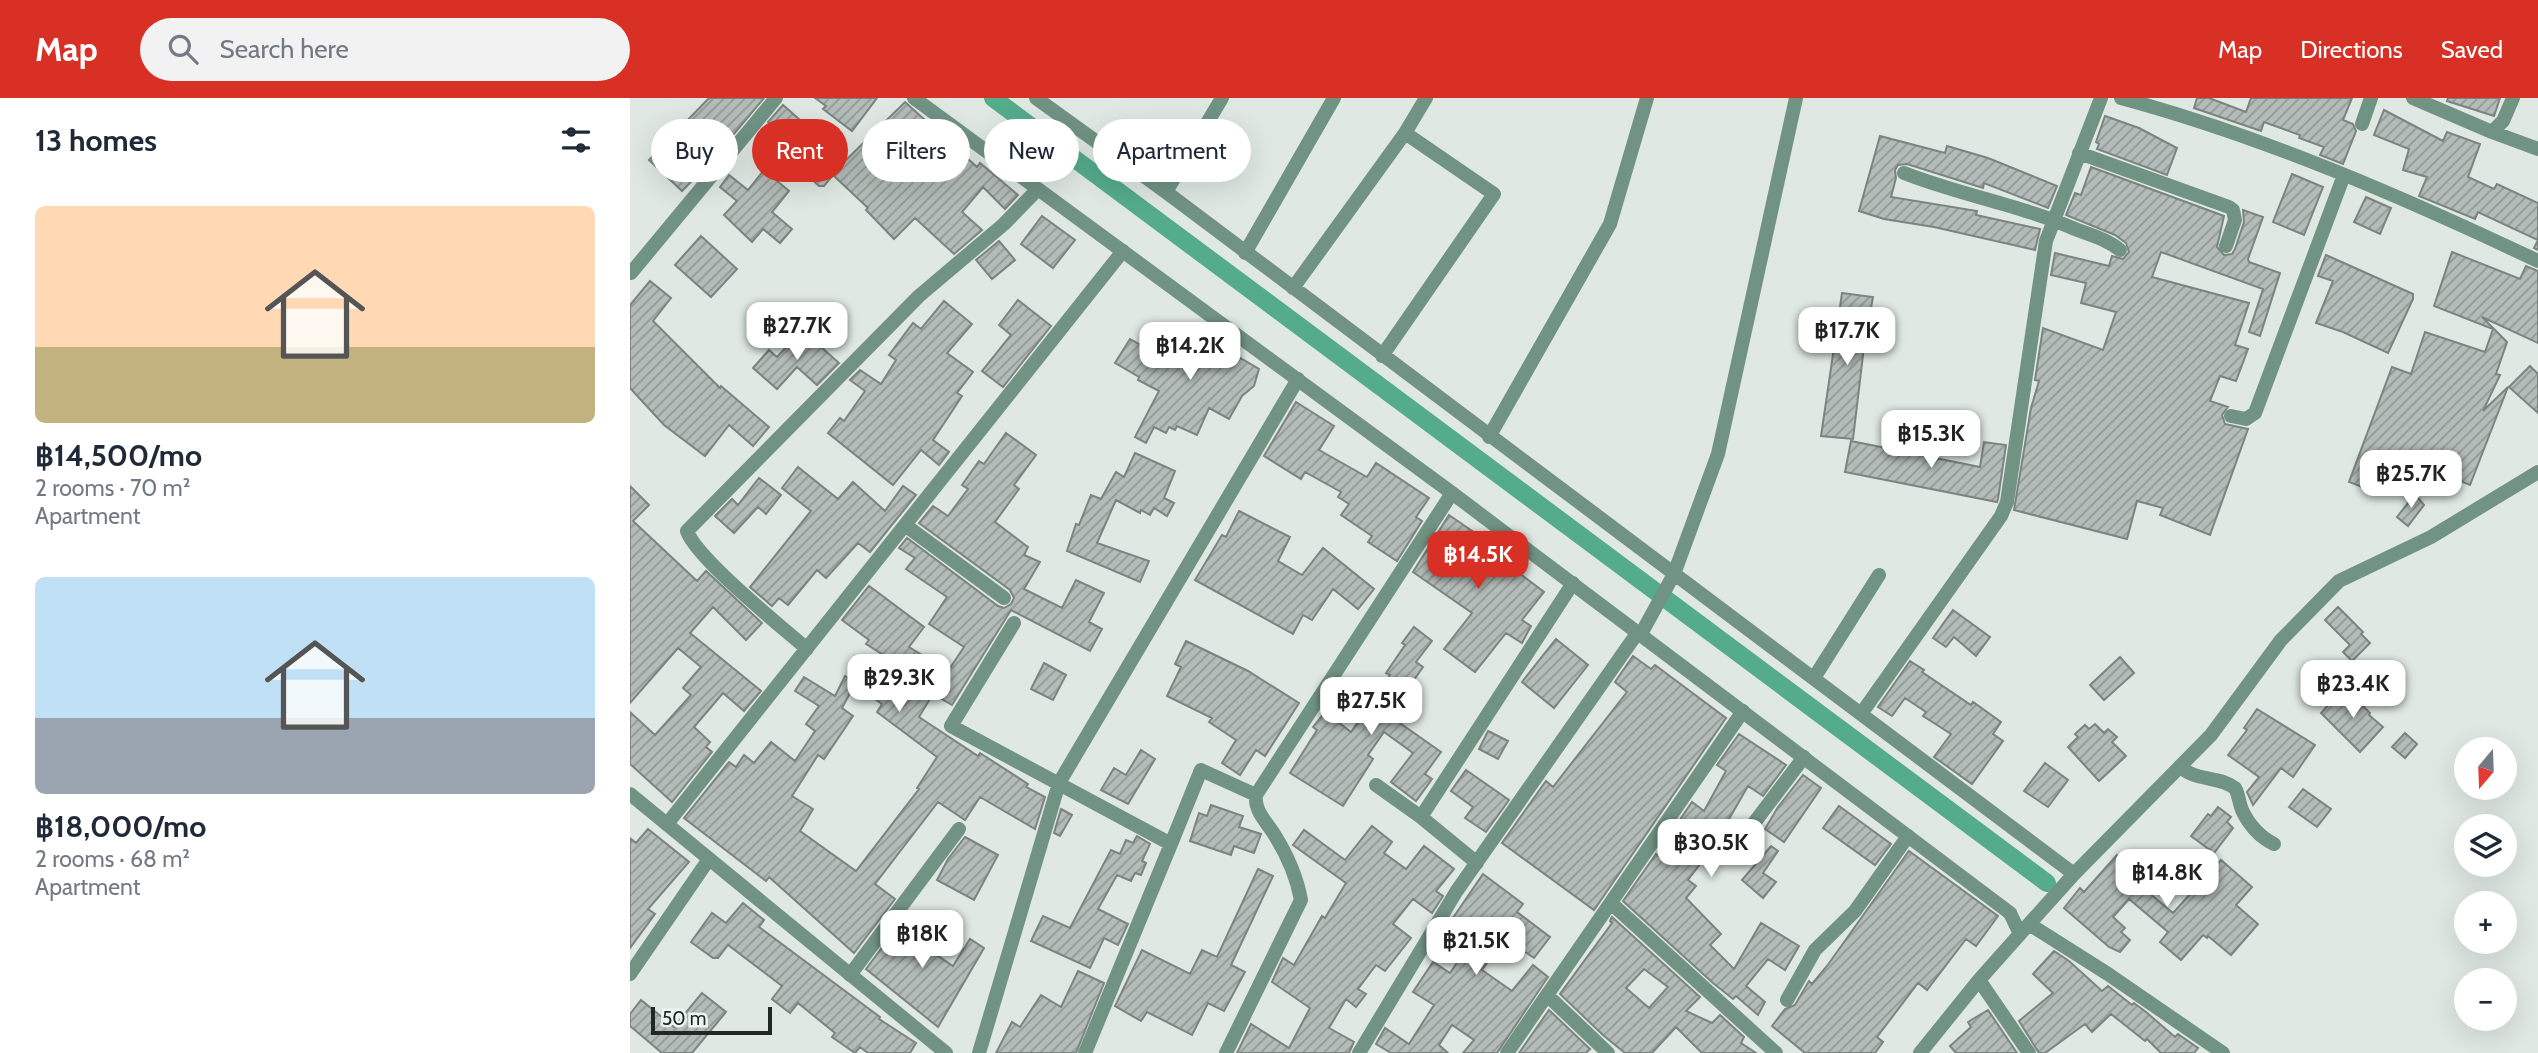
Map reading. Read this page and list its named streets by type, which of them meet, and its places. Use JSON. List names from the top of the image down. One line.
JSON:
{"scale_bar":"50 m","north":"bottom","page":{"header":"Map","search":"Search here","nav":["Map","Directions","Saved"],"heading":"13 homes","chip":["Buy","Rent","Filters","New","Apartment"],"list":[{"name":"฿14,500/mo","note":"2 rooms · 70 m² · Apartment"},{"name":"฿18,000/mo","note":"2 rooms · 68 m² · Apartment"}],"price":["฿27.7K","฿17.7K","฿14.2K","฿15.3K","฿25.7K","฿14.5K","฿29.3K","฿23.4K","฿27.5K","฿30.5K","฿14.8K","฿18K","฿21.5K"],"map_buttons":["+","−"],"scale":"50 m"}}
